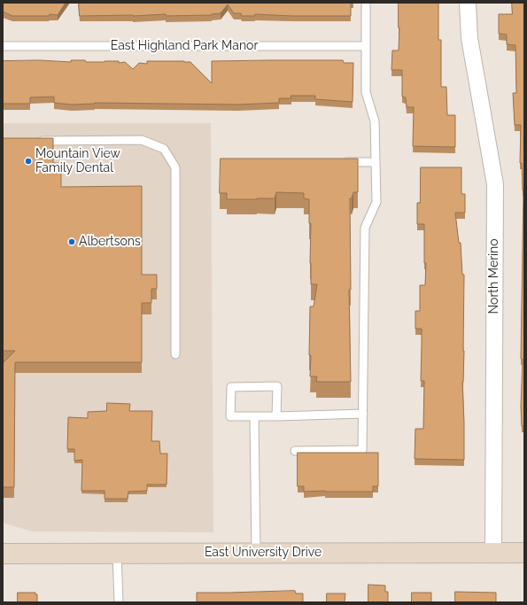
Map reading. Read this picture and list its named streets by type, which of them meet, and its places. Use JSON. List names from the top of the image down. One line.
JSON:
{"streets":{"main road":["East University Drive"],"street":["North Merino"],"lane":["East Highland Park Manor"]},"crossings":[["North Merino","East University Drive"]],"places":["Mountain View Family Dental","Albertsons"]}
